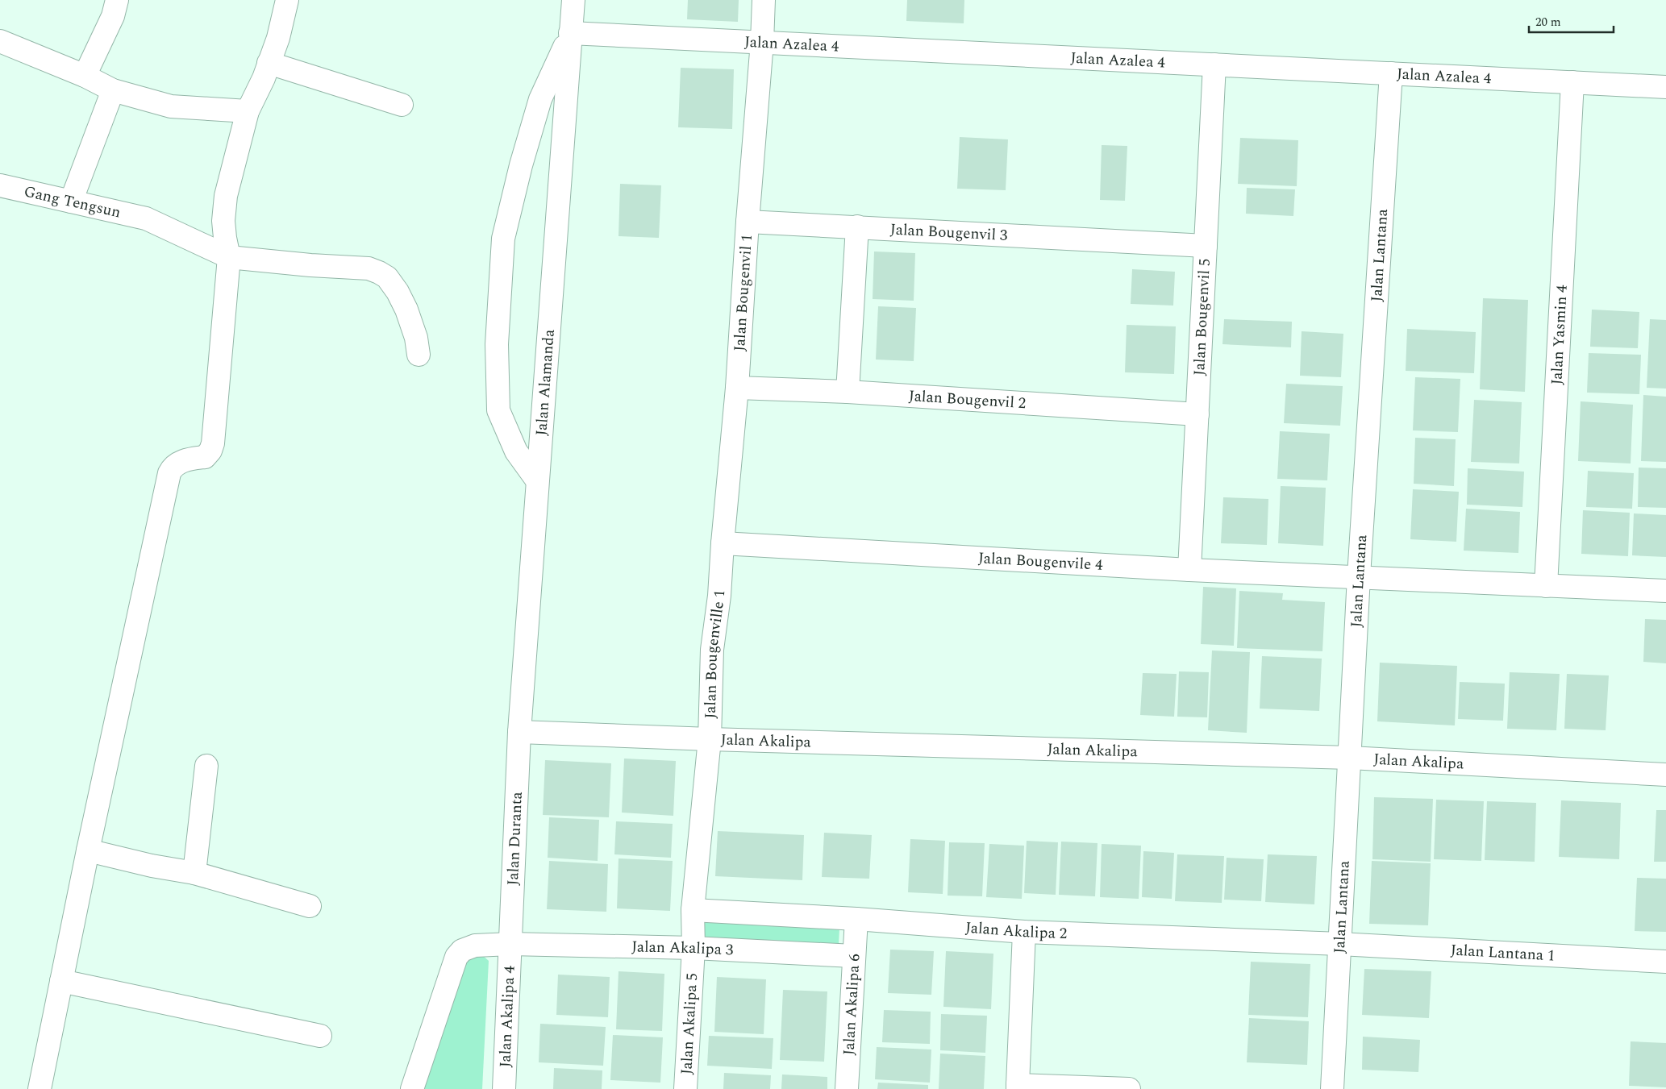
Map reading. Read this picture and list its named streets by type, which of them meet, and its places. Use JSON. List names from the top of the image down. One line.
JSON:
{"streets":{"street":["Jalan Azalea 4","Gang Tengsun","Jalan Bougenvil 3","Jalan Lantana","Jalan Bougenvil 1","Jalan Bougenvil 5","Jalan Yasmin 4","Jalan Alamanda","Jalan Bougenvil 2","Jalan Bougenvile 4","Jalan Bougenville 1","Jalan Akalipa","Jalan Duranta","Jalan Akalipa 2","Jalan Akalipa 3","Jalan Lantana 1","Jalan Akalipa 6","Jalan Akalipa 4","Jalan Akalipa 5"]},"crossings":[["Jalan Azalea 4","Jalan Lantana"],["Jalan Azalea 4","Jalan Bougenvil 1"],["Jalan Azalea 4","Jalan Bougenvil 5"],["Jalan Azalea 4","Jalan Yasmin 4"],["Jalan Azalea 4","Jalan Alamanda"],["Jalan Bougenvil 3","Jalan Bougenvil 1"],["Jalan Bougenvil 3","Jalan Bougenvil 5"],["Jalan Lantana","Jalan Bougenvile 4"],["Jalan Lantana","Jalan Akalipa"],["Jalan Lantana","Jalan Akalipa 2"],["Jalan Lantana","Jalan Lantana 1"],["Jalan Bougenvil 1","Jalan Bougenvil 2"],["Jalan Bougenvil 1","Jalan Bougenvile 4"],["Jalan Bougenvil 1","Jalan Bougenville 1"],["Jalan Bougenvil 5","Jalan Bougenvil 2"],["Jalan Bougenvil 5","Jalan Bougenvile 4"],["Jalan Yasmin 4","Jalan Bougenvile 4"],["Jalan Alamanda","Jalan Akalipa"],["Jalan Alamanda","Jalan Duranta"],["Jalan Bougenvile 4","Jalan Bougenville 1"],["Jalan Bougenville 1","Jalan Akalipa"],["Jalan Bougenville 1","Jalan Akalipa 2"],["Jalan Bougenville 1","Jalan Akalipa 5"],["Jalan Akalipa","Jalan Duranta"],["Jalan Duranta","Jalan Akalipa 3"],["Jalan Duranta","Jalan Akalipa 4"],["Jalan Akalipa 2","Jalan Lantana 1"],["Jalan Akalipa 2","Jalan Akalipa 6"],["Jalan Akalipa 2","Jalan Akalipa 5"],["Jalan Akalipa 3","Jalan Akalipa 6"],["Jalan Akalipa 3","Jalan Akalipa 4"],["Jalan Akalipa 3","Jalan Akalipa 5"]],"scale_bar":"20 m"}
